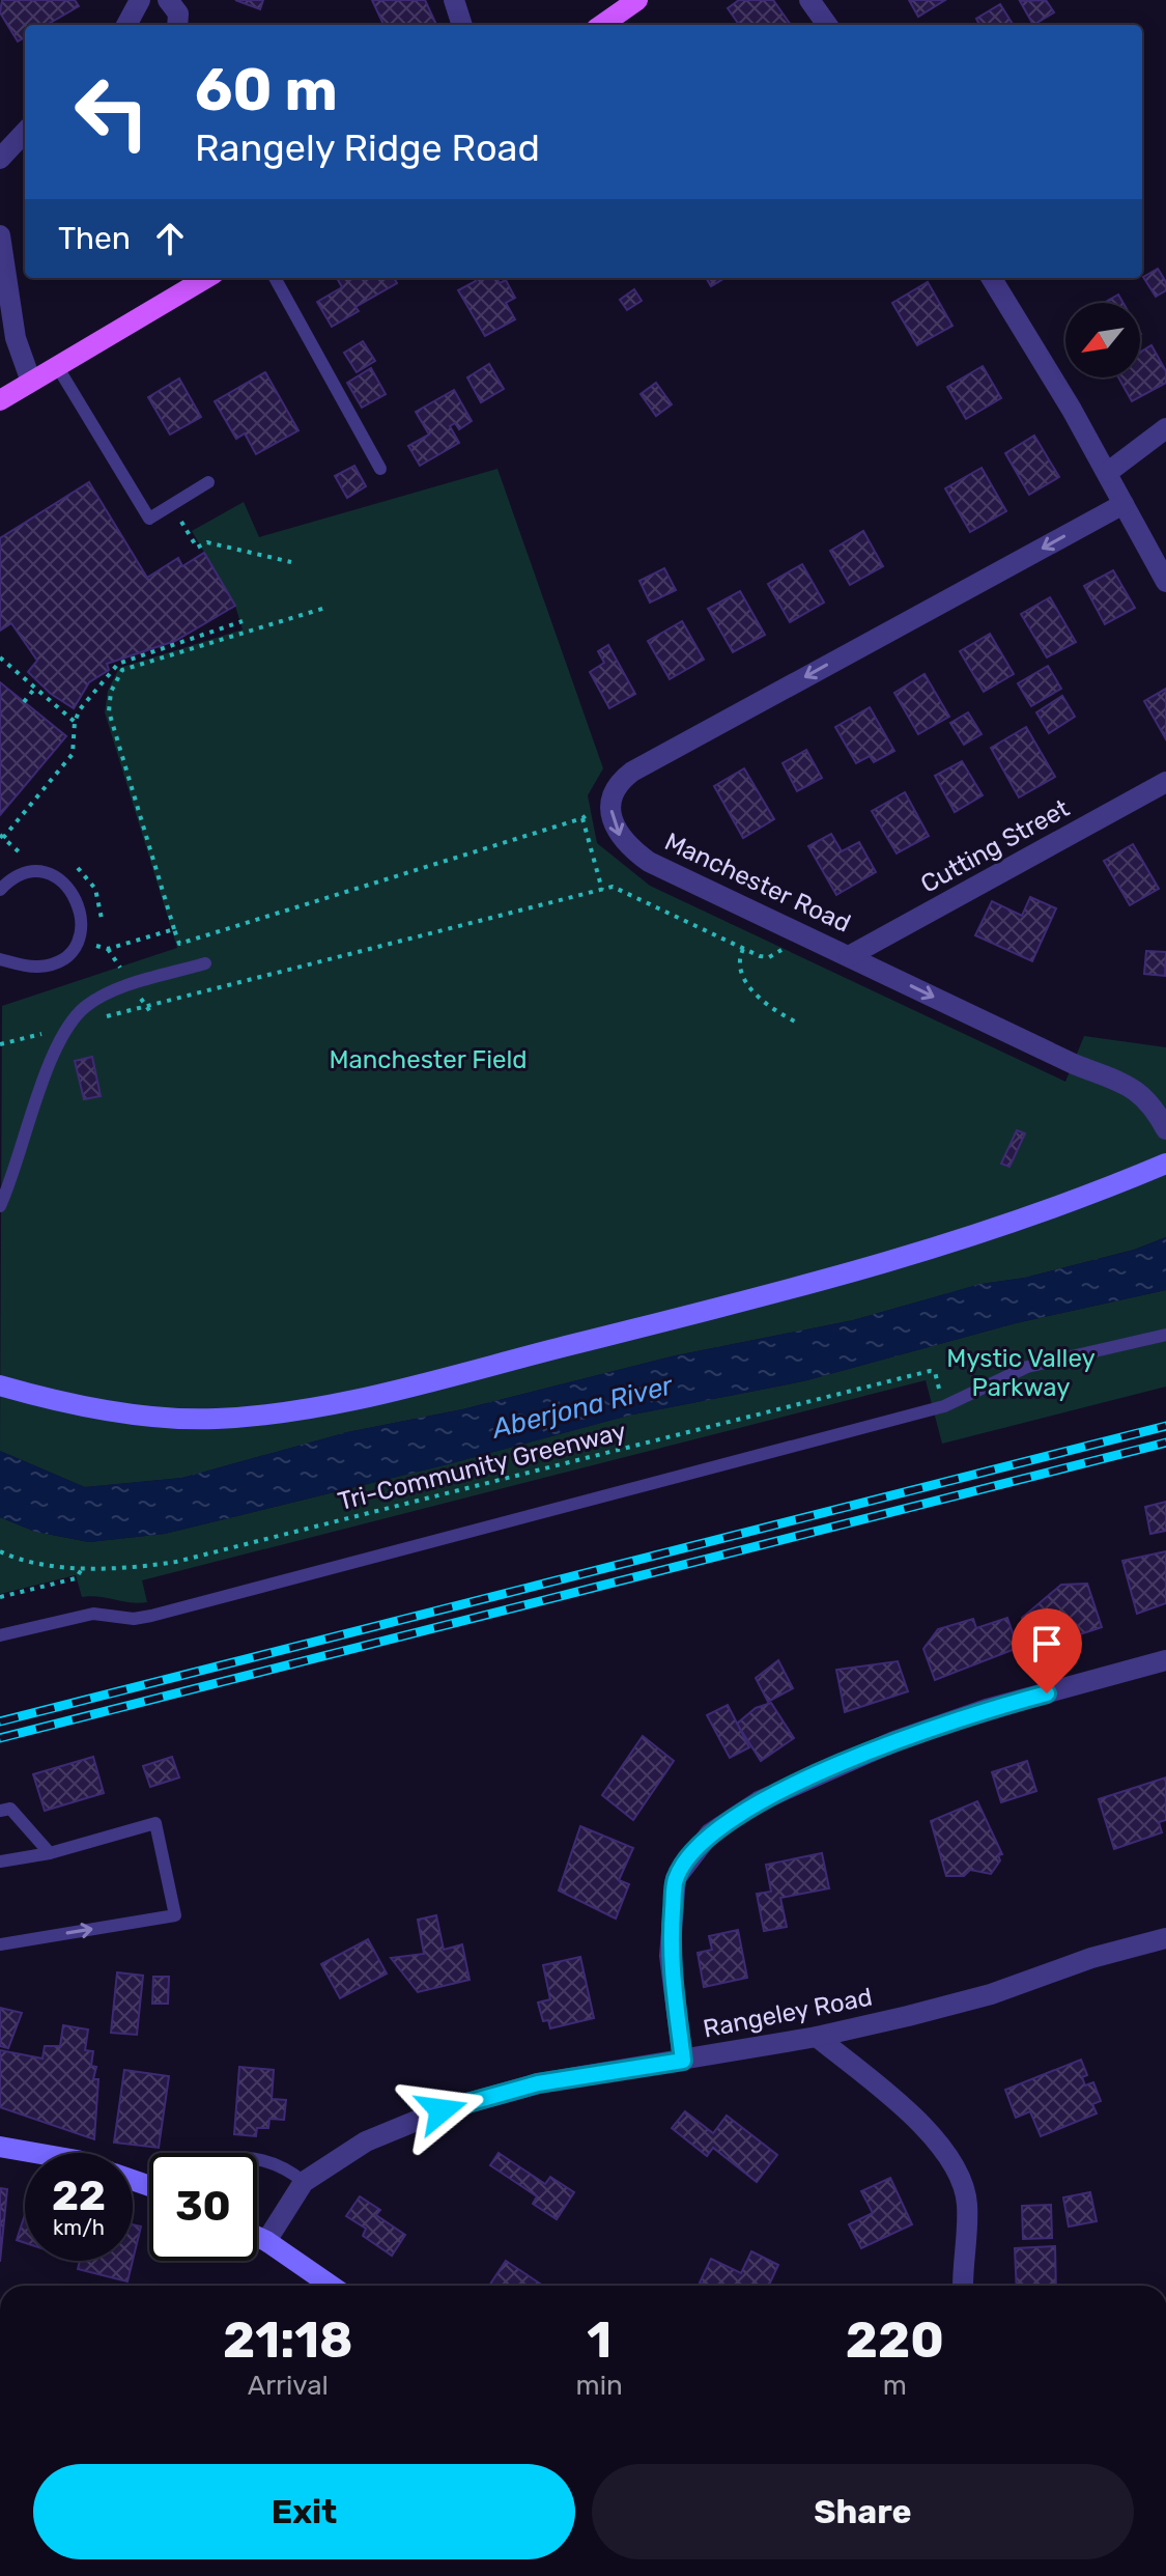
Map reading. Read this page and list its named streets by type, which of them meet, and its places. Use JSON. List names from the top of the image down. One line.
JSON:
{"streets":{"street":["Cutting Street","Manchester Road","Rangeley Road"],"path":["Tri-Community Greenway"]},"crossings":[["Cutting Street","Manchester Road"]],"one_way":["Manchester Road"],"water":["Aberjona River"],"parks":["Manchester Field","Mystic Valley Parkway"],"north":"bottom left","page":{"turn":["60 m","Rangely Ridge Road"],"then":"Then","speed":"22 km/h","limit":"30","eta":["21:18","Arrival","1","min","220","m"],"buttons":["Exit","Share"]}}
